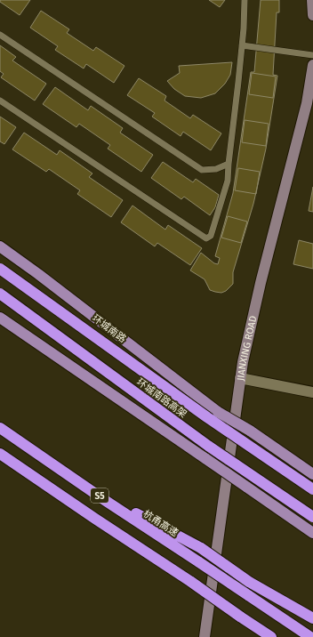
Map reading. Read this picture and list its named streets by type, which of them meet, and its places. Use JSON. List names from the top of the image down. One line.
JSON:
{"streets":{"highway":["环城南路高架","S5","杭甬高速"],"main road":["环城南路"],"street":["JIANXING ROAD"]}}
